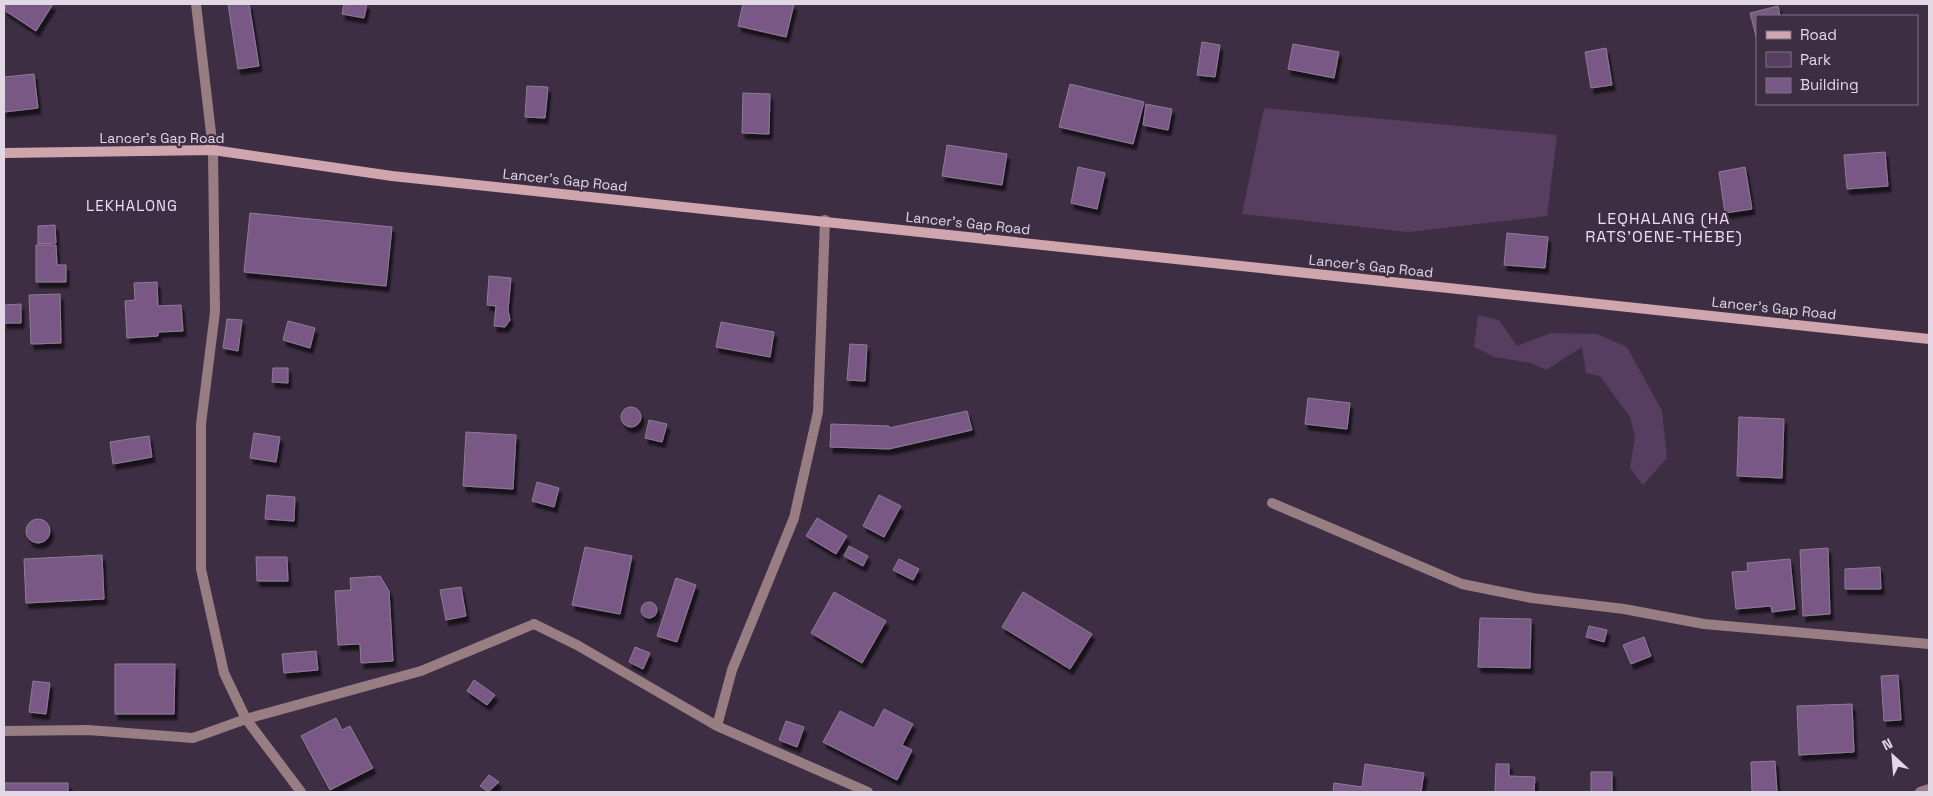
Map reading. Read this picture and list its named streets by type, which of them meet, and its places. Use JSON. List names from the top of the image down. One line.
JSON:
{"streets":{"main road":["Lancer's Gap Road"]},"districts":["LEKHALONG","LEQHALANG (HA RATS'OENE-THEBE)"],"legend":["Road","Park","Building"],"north":"top left"}
